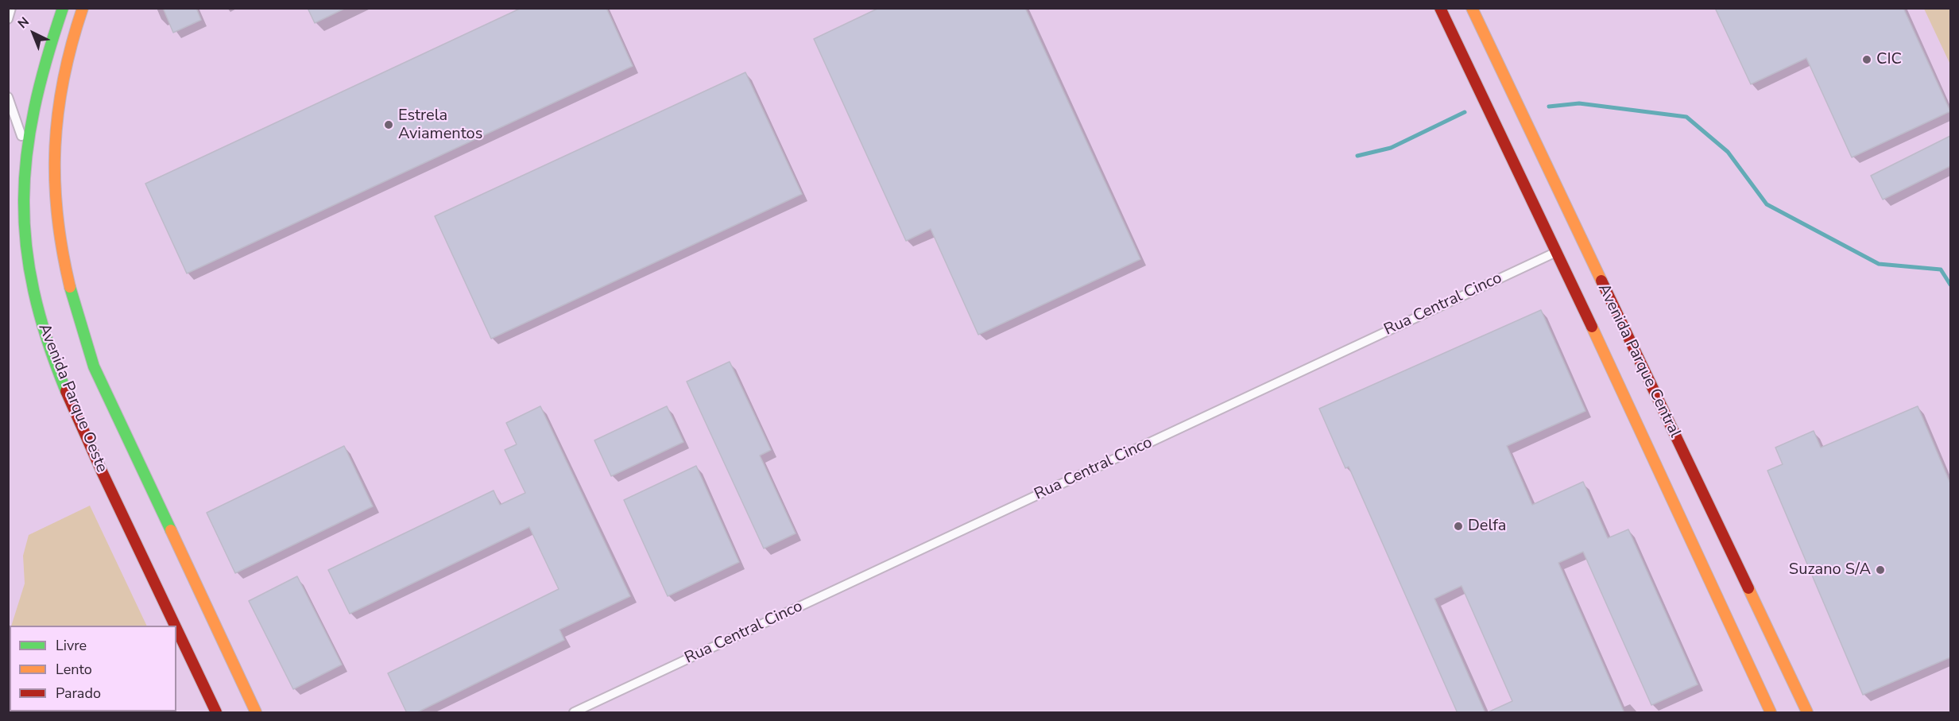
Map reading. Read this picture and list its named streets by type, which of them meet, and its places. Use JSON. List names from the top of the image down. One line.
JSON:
{"streets":{"main road":["Avenida Parque Central","Avenida Parque Oeste"],"lane":["Rua Central Cinco"]},"crossings":[["Rua Central Cinco","Avenida Parque Central"]],"places":["CIC","Estrela Aviamentos","Delfa","Suzano S/A"],"legend":["Livre","Lento","Parado"],"north":"top left"}
